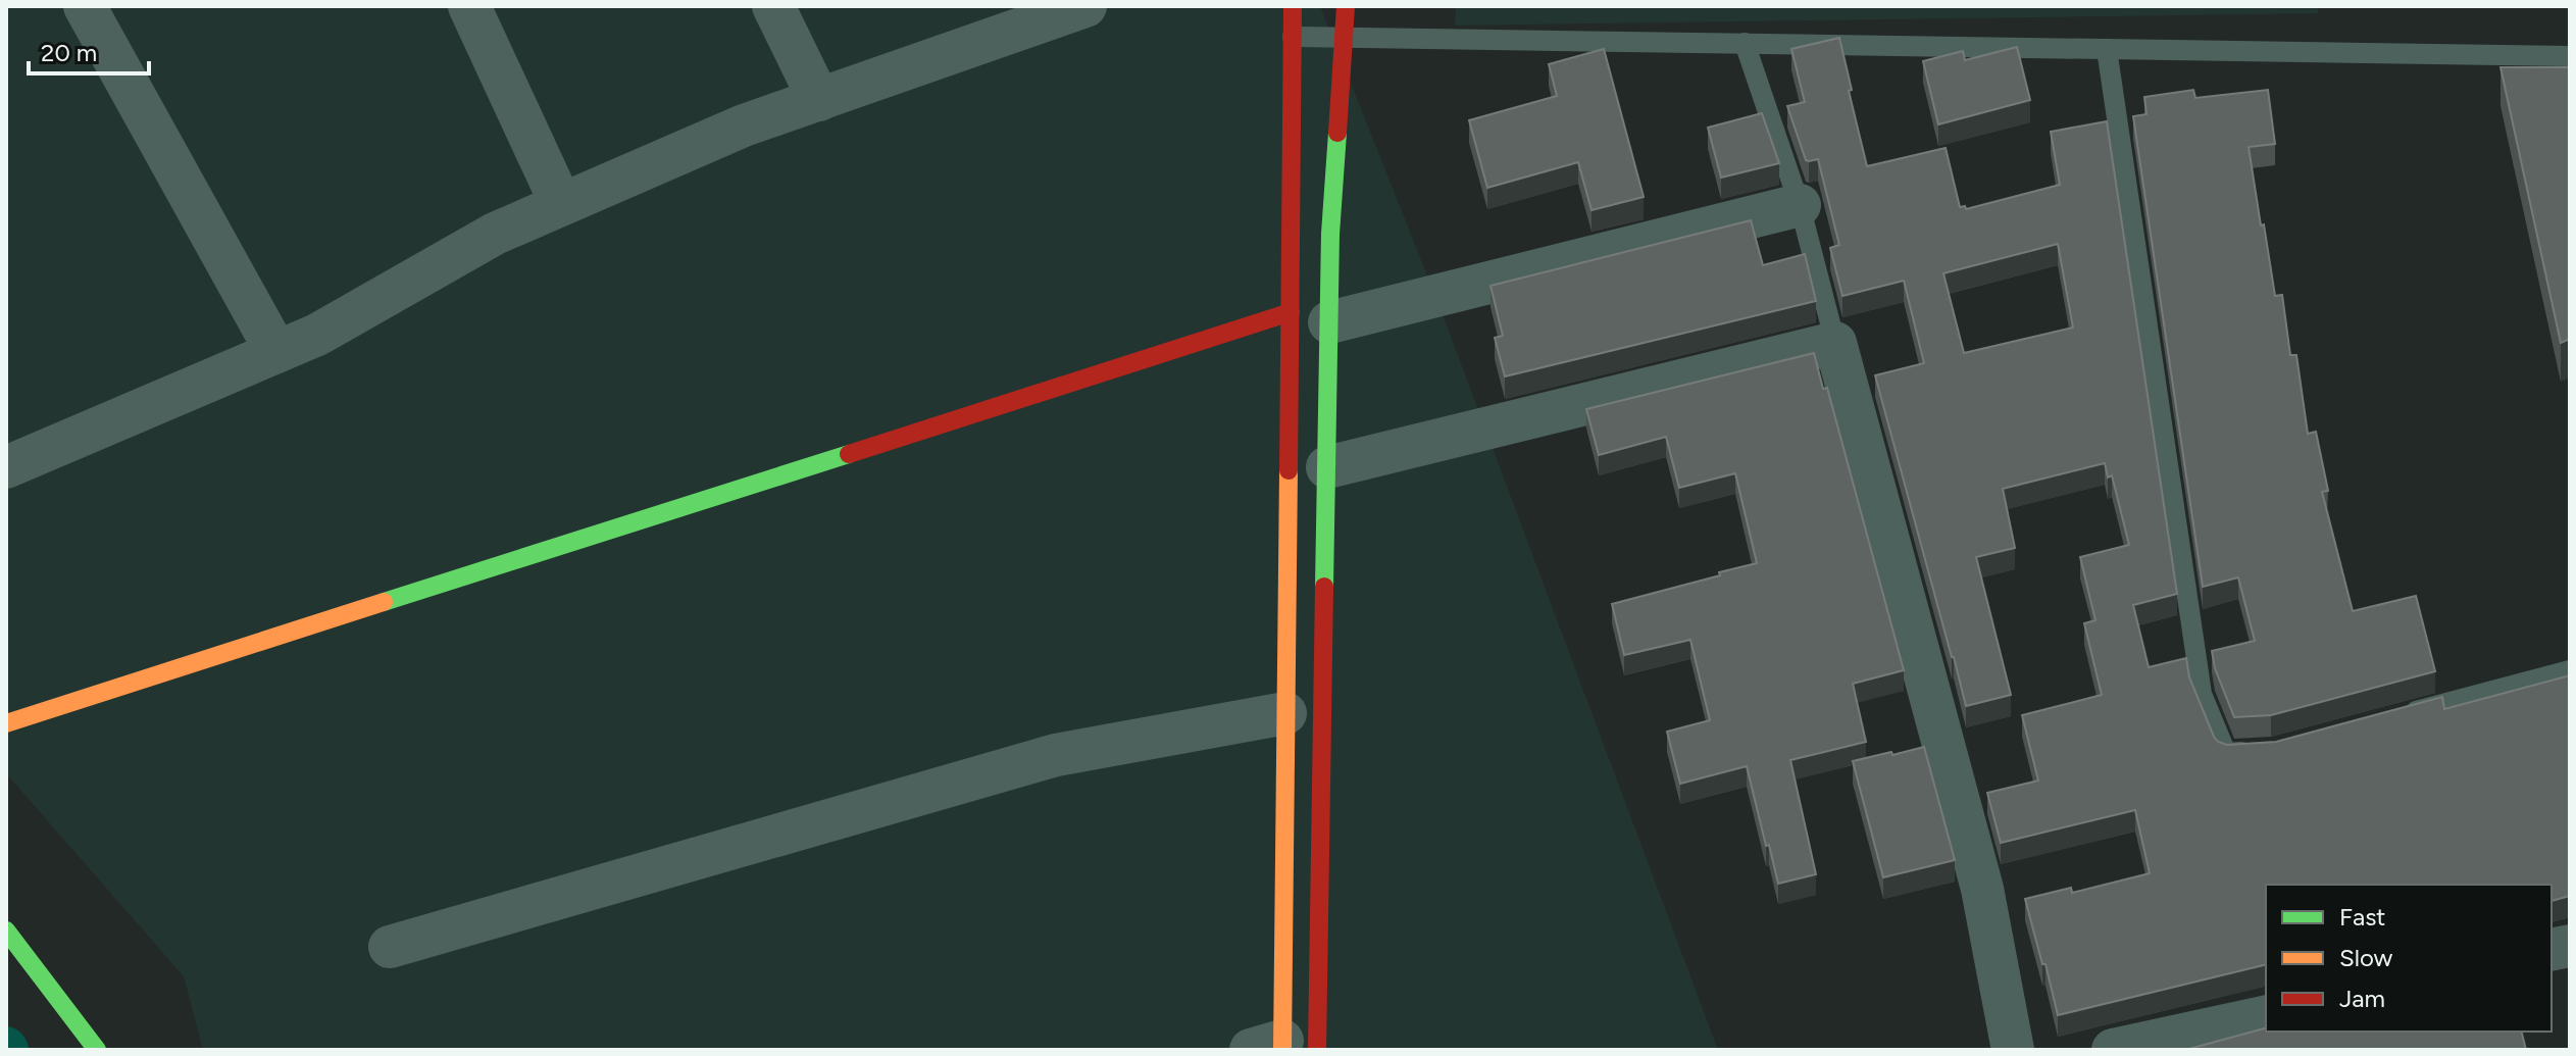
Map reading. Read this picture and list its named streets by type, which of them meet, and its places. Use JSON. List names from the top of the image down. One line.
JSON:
{"legend":["Fast","Slow","Jam"],"scale_bar":"20 m"}
